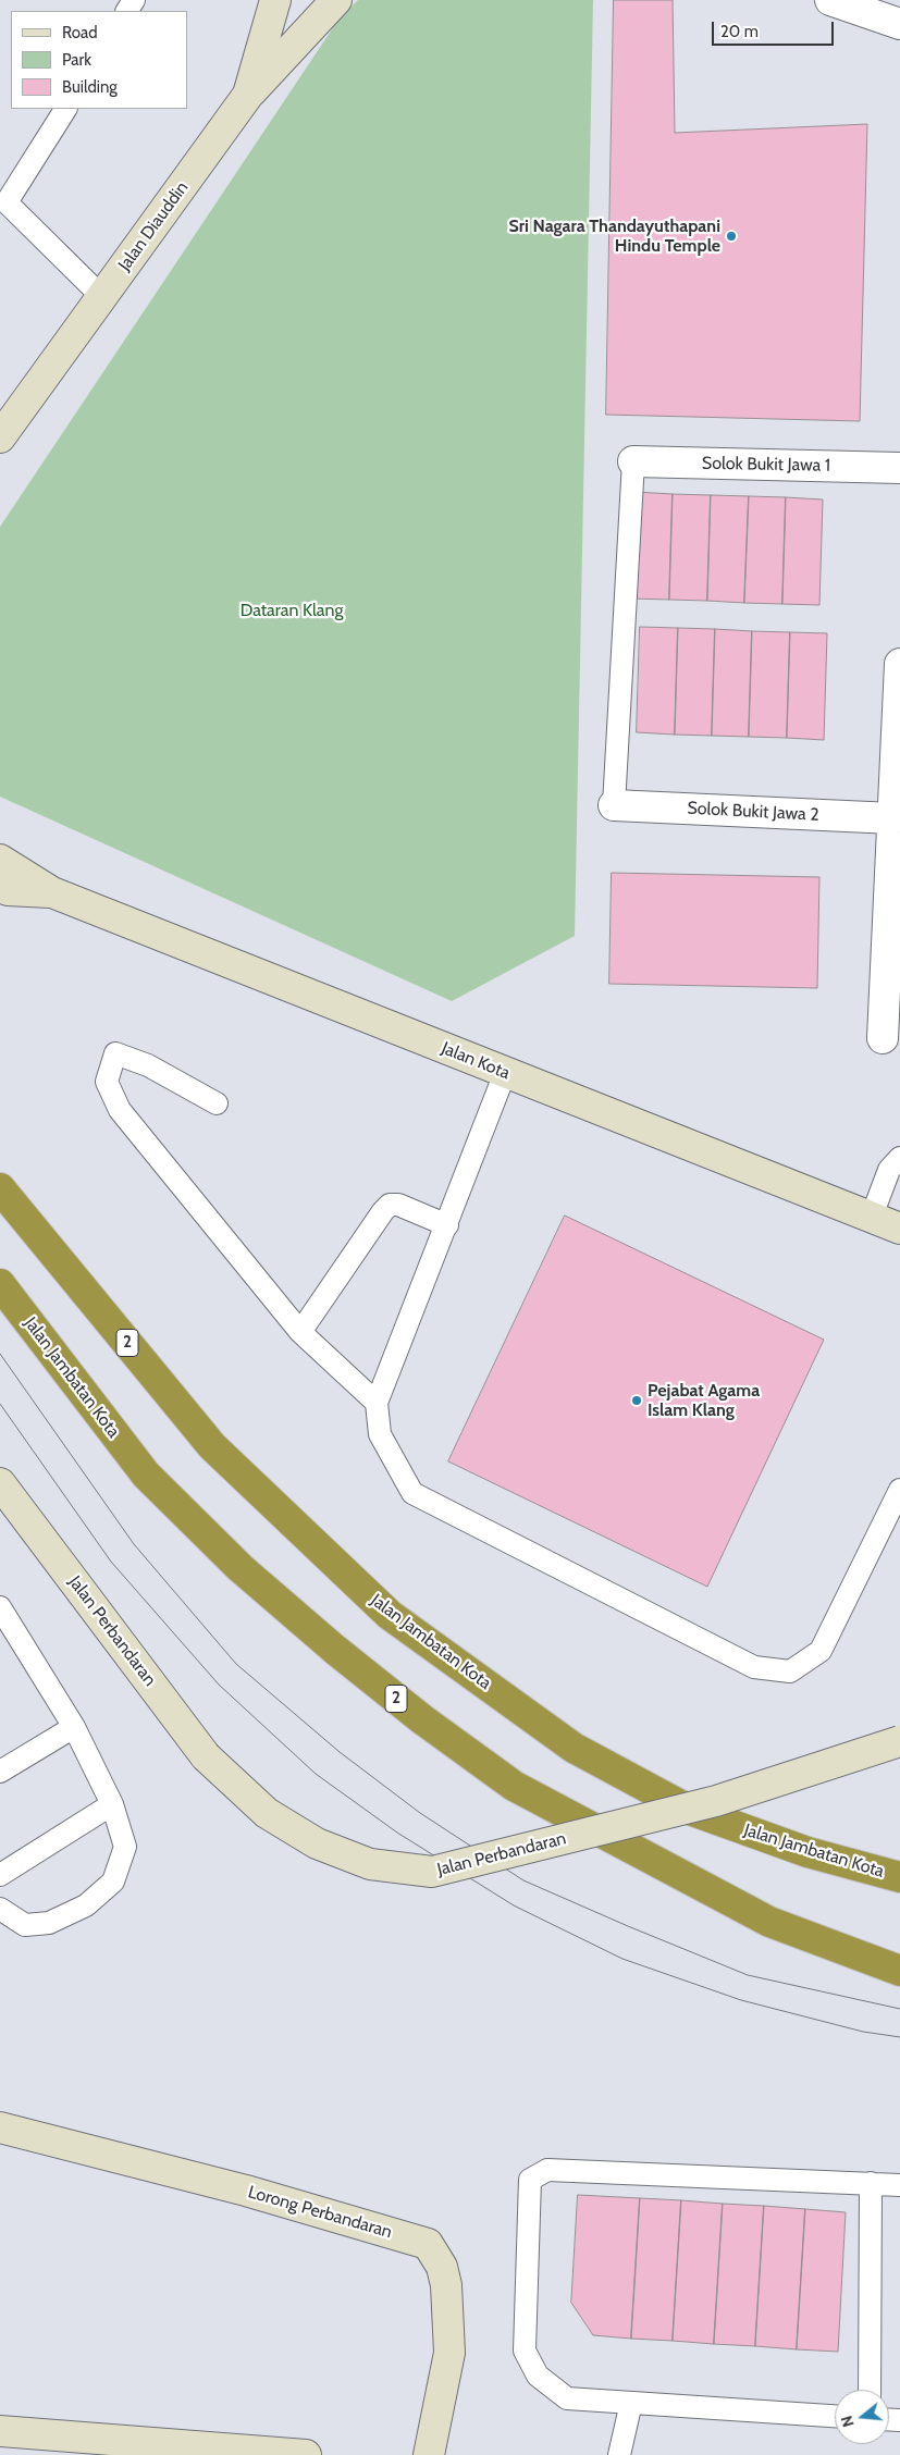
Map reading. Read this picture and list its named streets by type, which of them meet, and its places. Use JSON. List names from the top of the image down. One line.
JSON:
{"streets":{"highway":["2","Jalan Jambatan Kota"],"street":["Jalan Diauddin","Solok Bukit Jawa 1","Solok Bukit Jawa 2","Jalan Kota","Jalan Perbandaran","Lorong Perbandaran"]},"parks":["Dataran Klang"],"places":["Sri Nagara Thandayuthapani Hindu Temple","Pejabat Agama Islam Klang"],"legend":["Road","Park","Building"],"scale_bar":"20 m","north":"left"}
